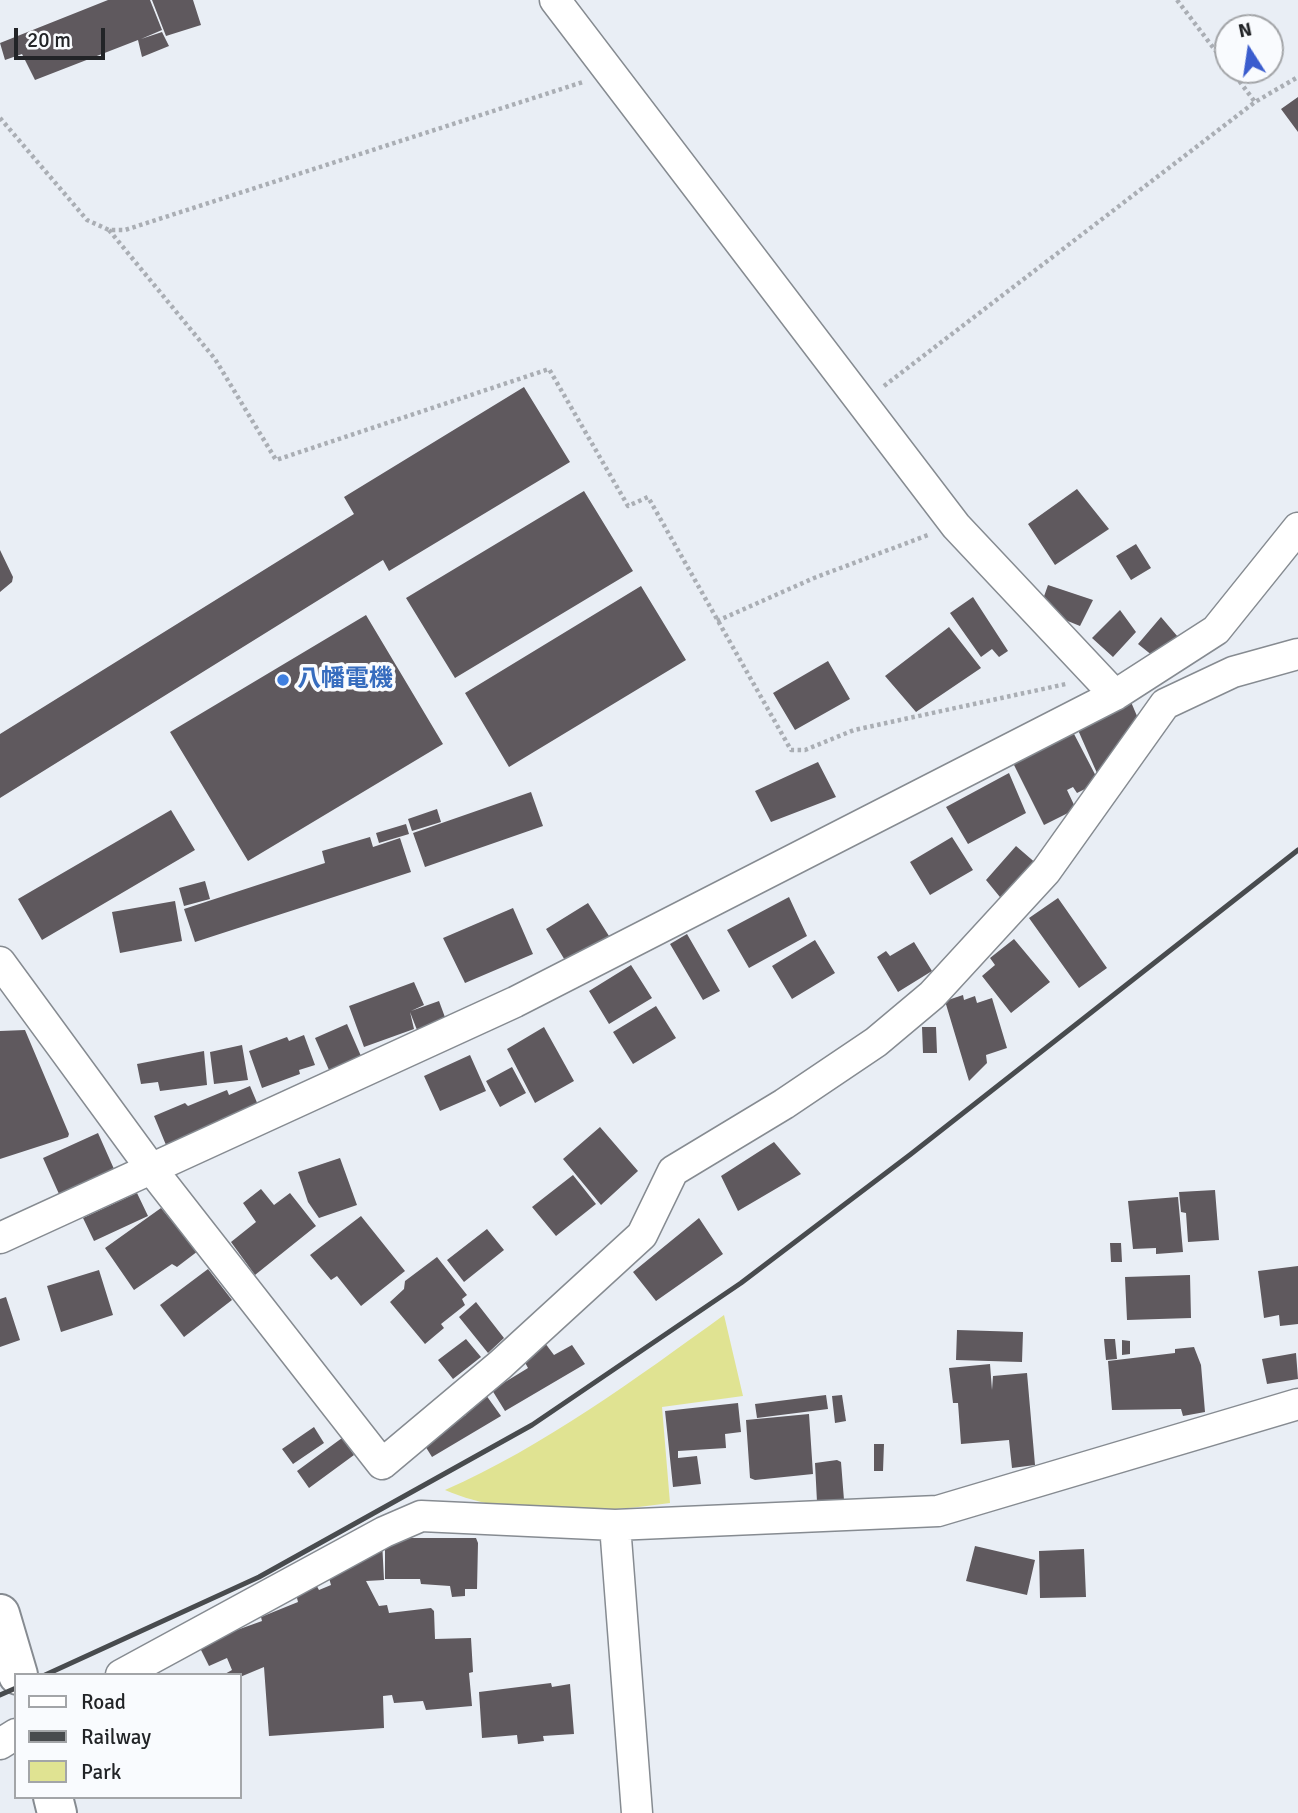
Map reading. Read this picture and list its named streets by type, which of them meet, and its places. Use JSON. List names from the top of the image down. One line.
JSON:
{"places":["八幡電機"],"legend":["Road","Railway","Park"],"scale_bar":"20 m","north":"top"}
